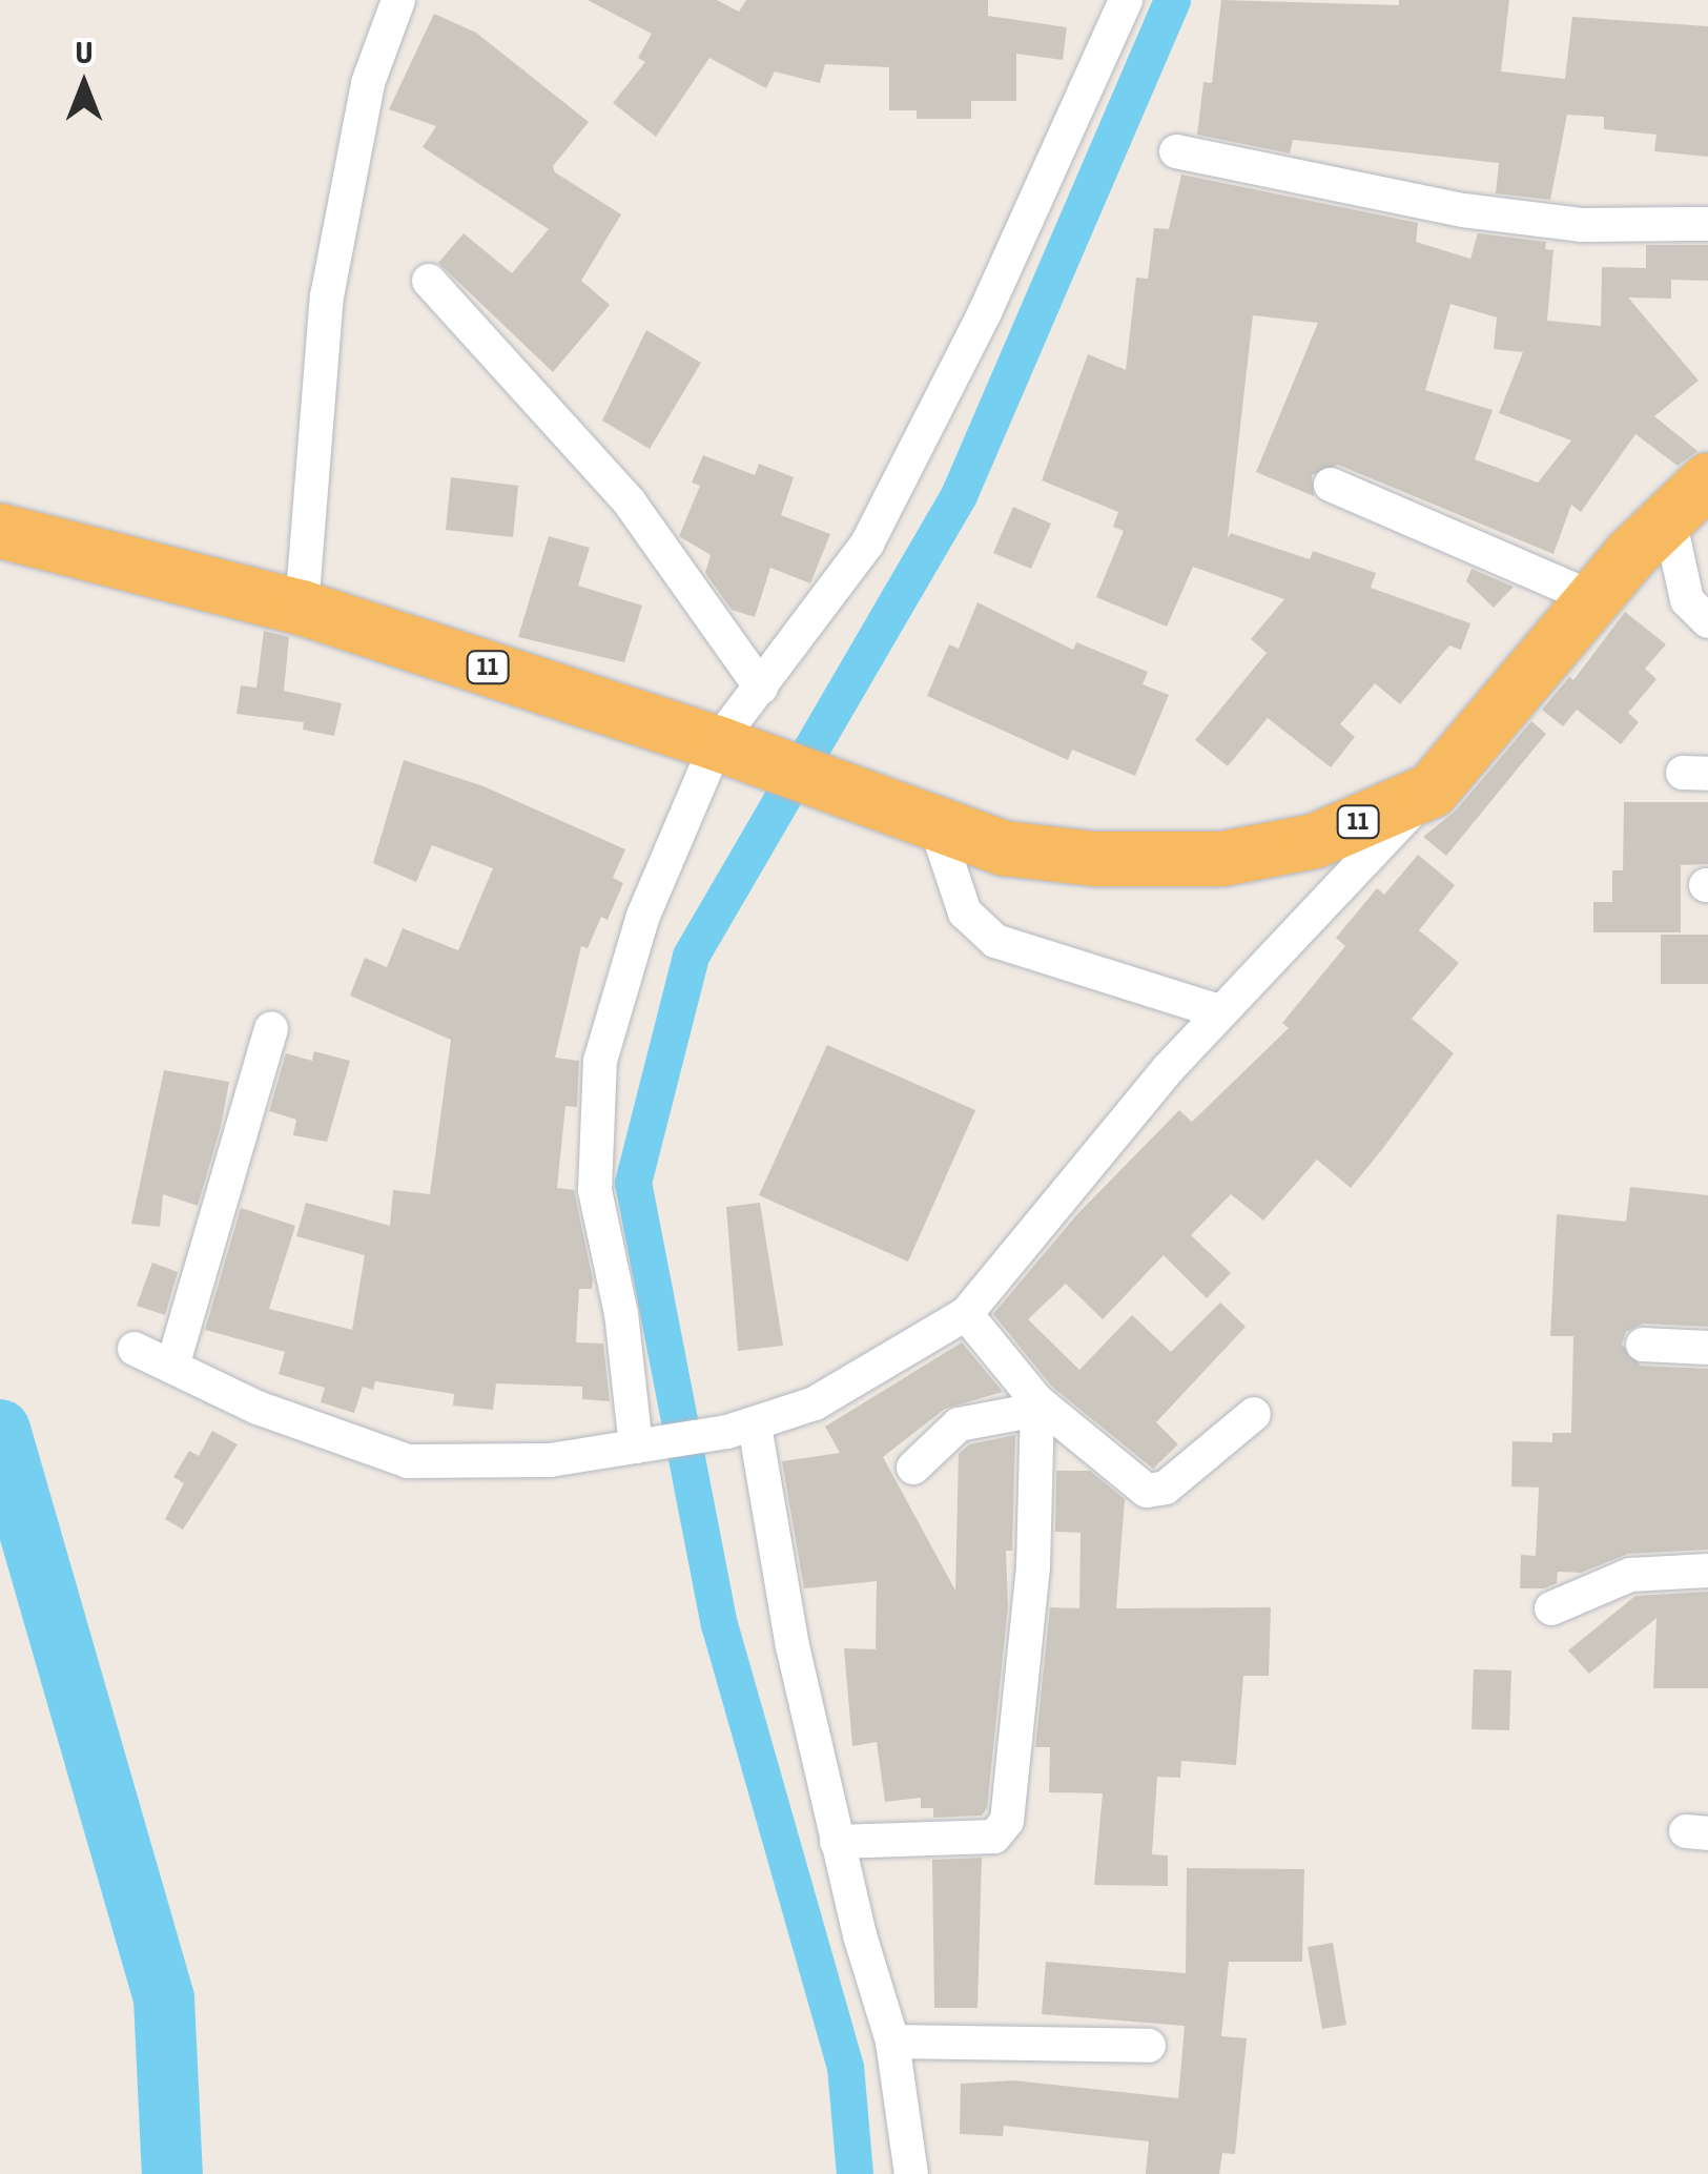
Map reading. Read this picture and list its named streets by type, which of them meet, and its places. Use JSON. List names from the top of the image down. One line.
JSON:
{"streets":{"highway":["11"]},"north":"top"}
